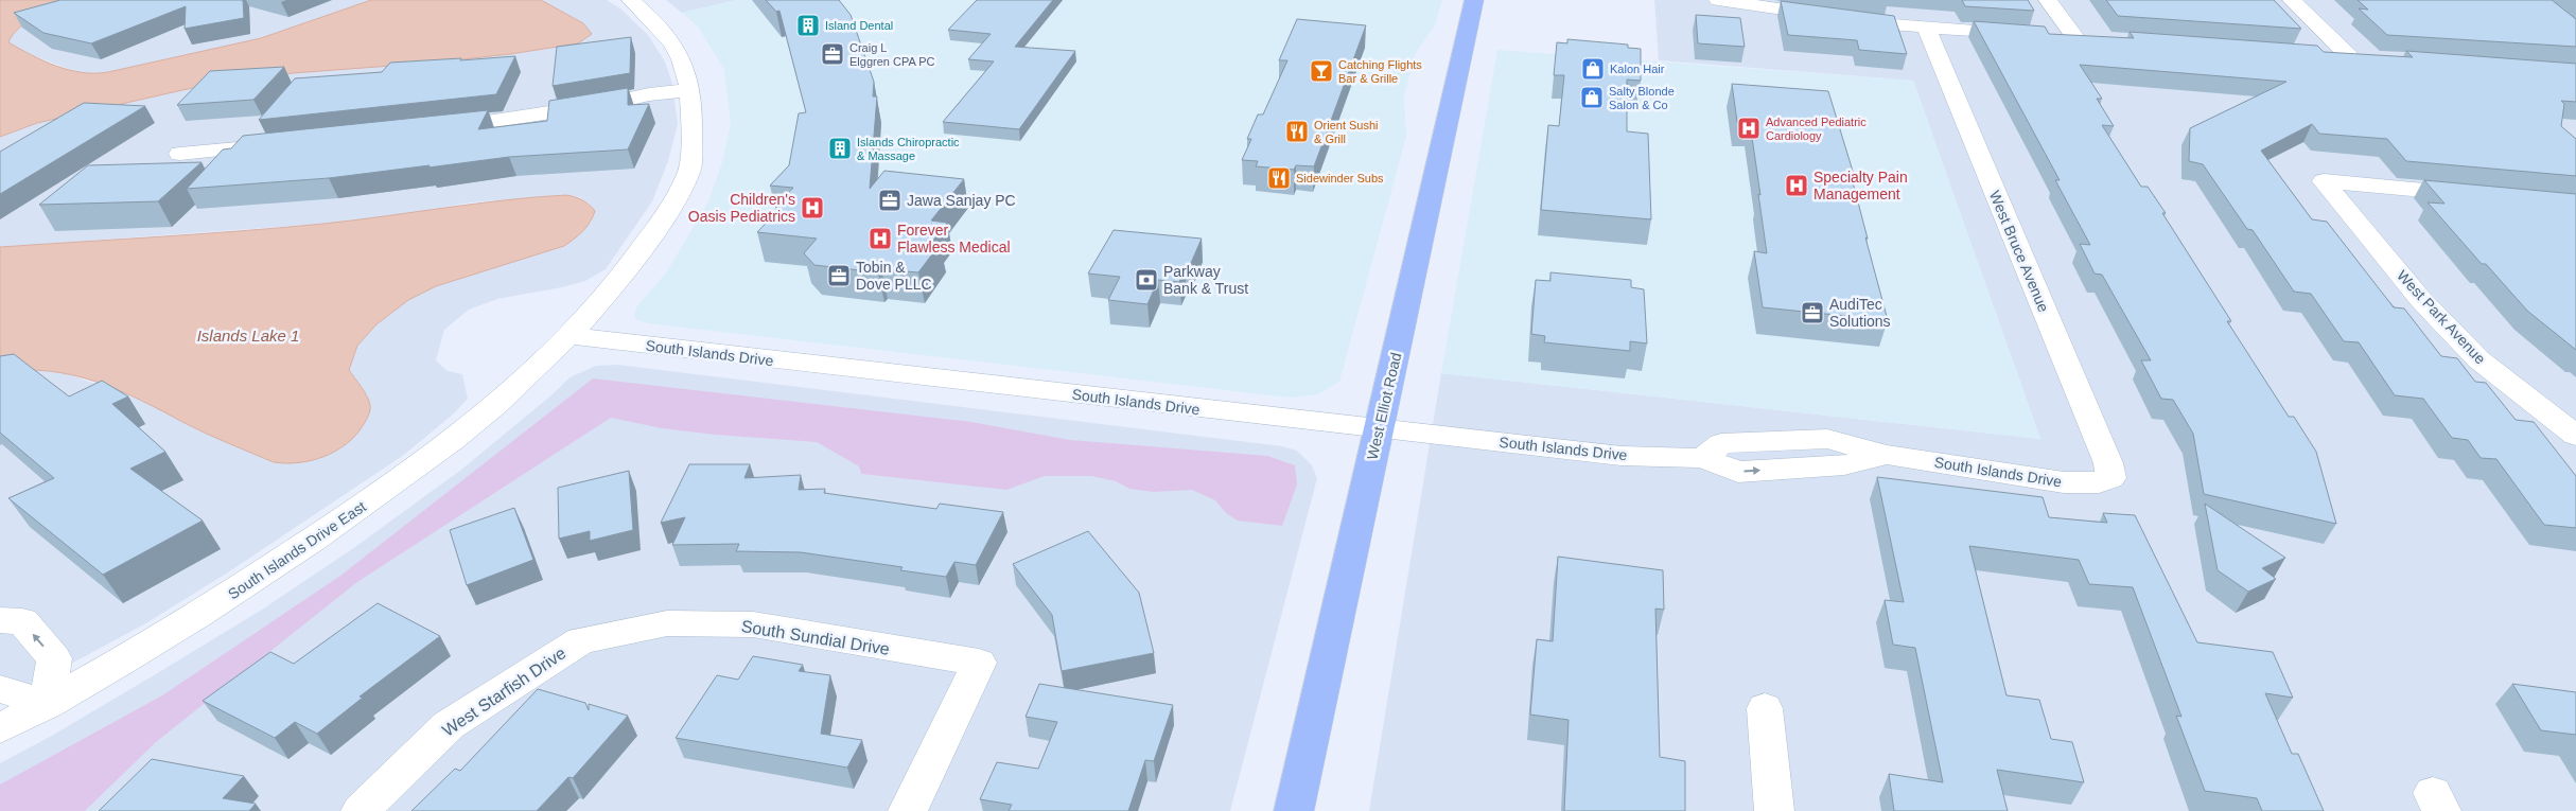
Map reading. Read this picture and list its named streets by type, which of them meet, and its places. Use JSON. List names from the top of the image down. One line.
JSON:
{"streets":{"main road":["West Elliot Road"],"street":["West Bruce Avenue","West Park Avenue","South Islands Drive","South Islands Drive East","South Sundial Drive","West Starfish Drive"]},"crossings":[["West Bruce Avenue","South Islands Drive"],["South Islands Drive","West Elliot Road"],["South Islands Drive","South Islands Drive East"],["South Sundial Drive","West Starfish Drive"]],"water":["Islands Lake 1"],"places":{"building":["Island Dental","Islands Chiropractic & Massage"],"office":["Craig L Elggren CPA PC","Jawa Sanjay PC","Tobin & Dove PLLC","AudiTec Solutions"],"shop":["Kalon Hair","Salty Blonde Salon & Co"],"bar":["Catching Flights Bar & Grille"],"hospital":["Advanced Pediatric Cardiology","Specialty Pain Management","Children's Oasis Pediatrics","Forever Flawless Medical"],"restaurant":["Orient Sushi & Grill","Sidewinder Subs"],"bank":["Parkway Bank & Trust"]}}
